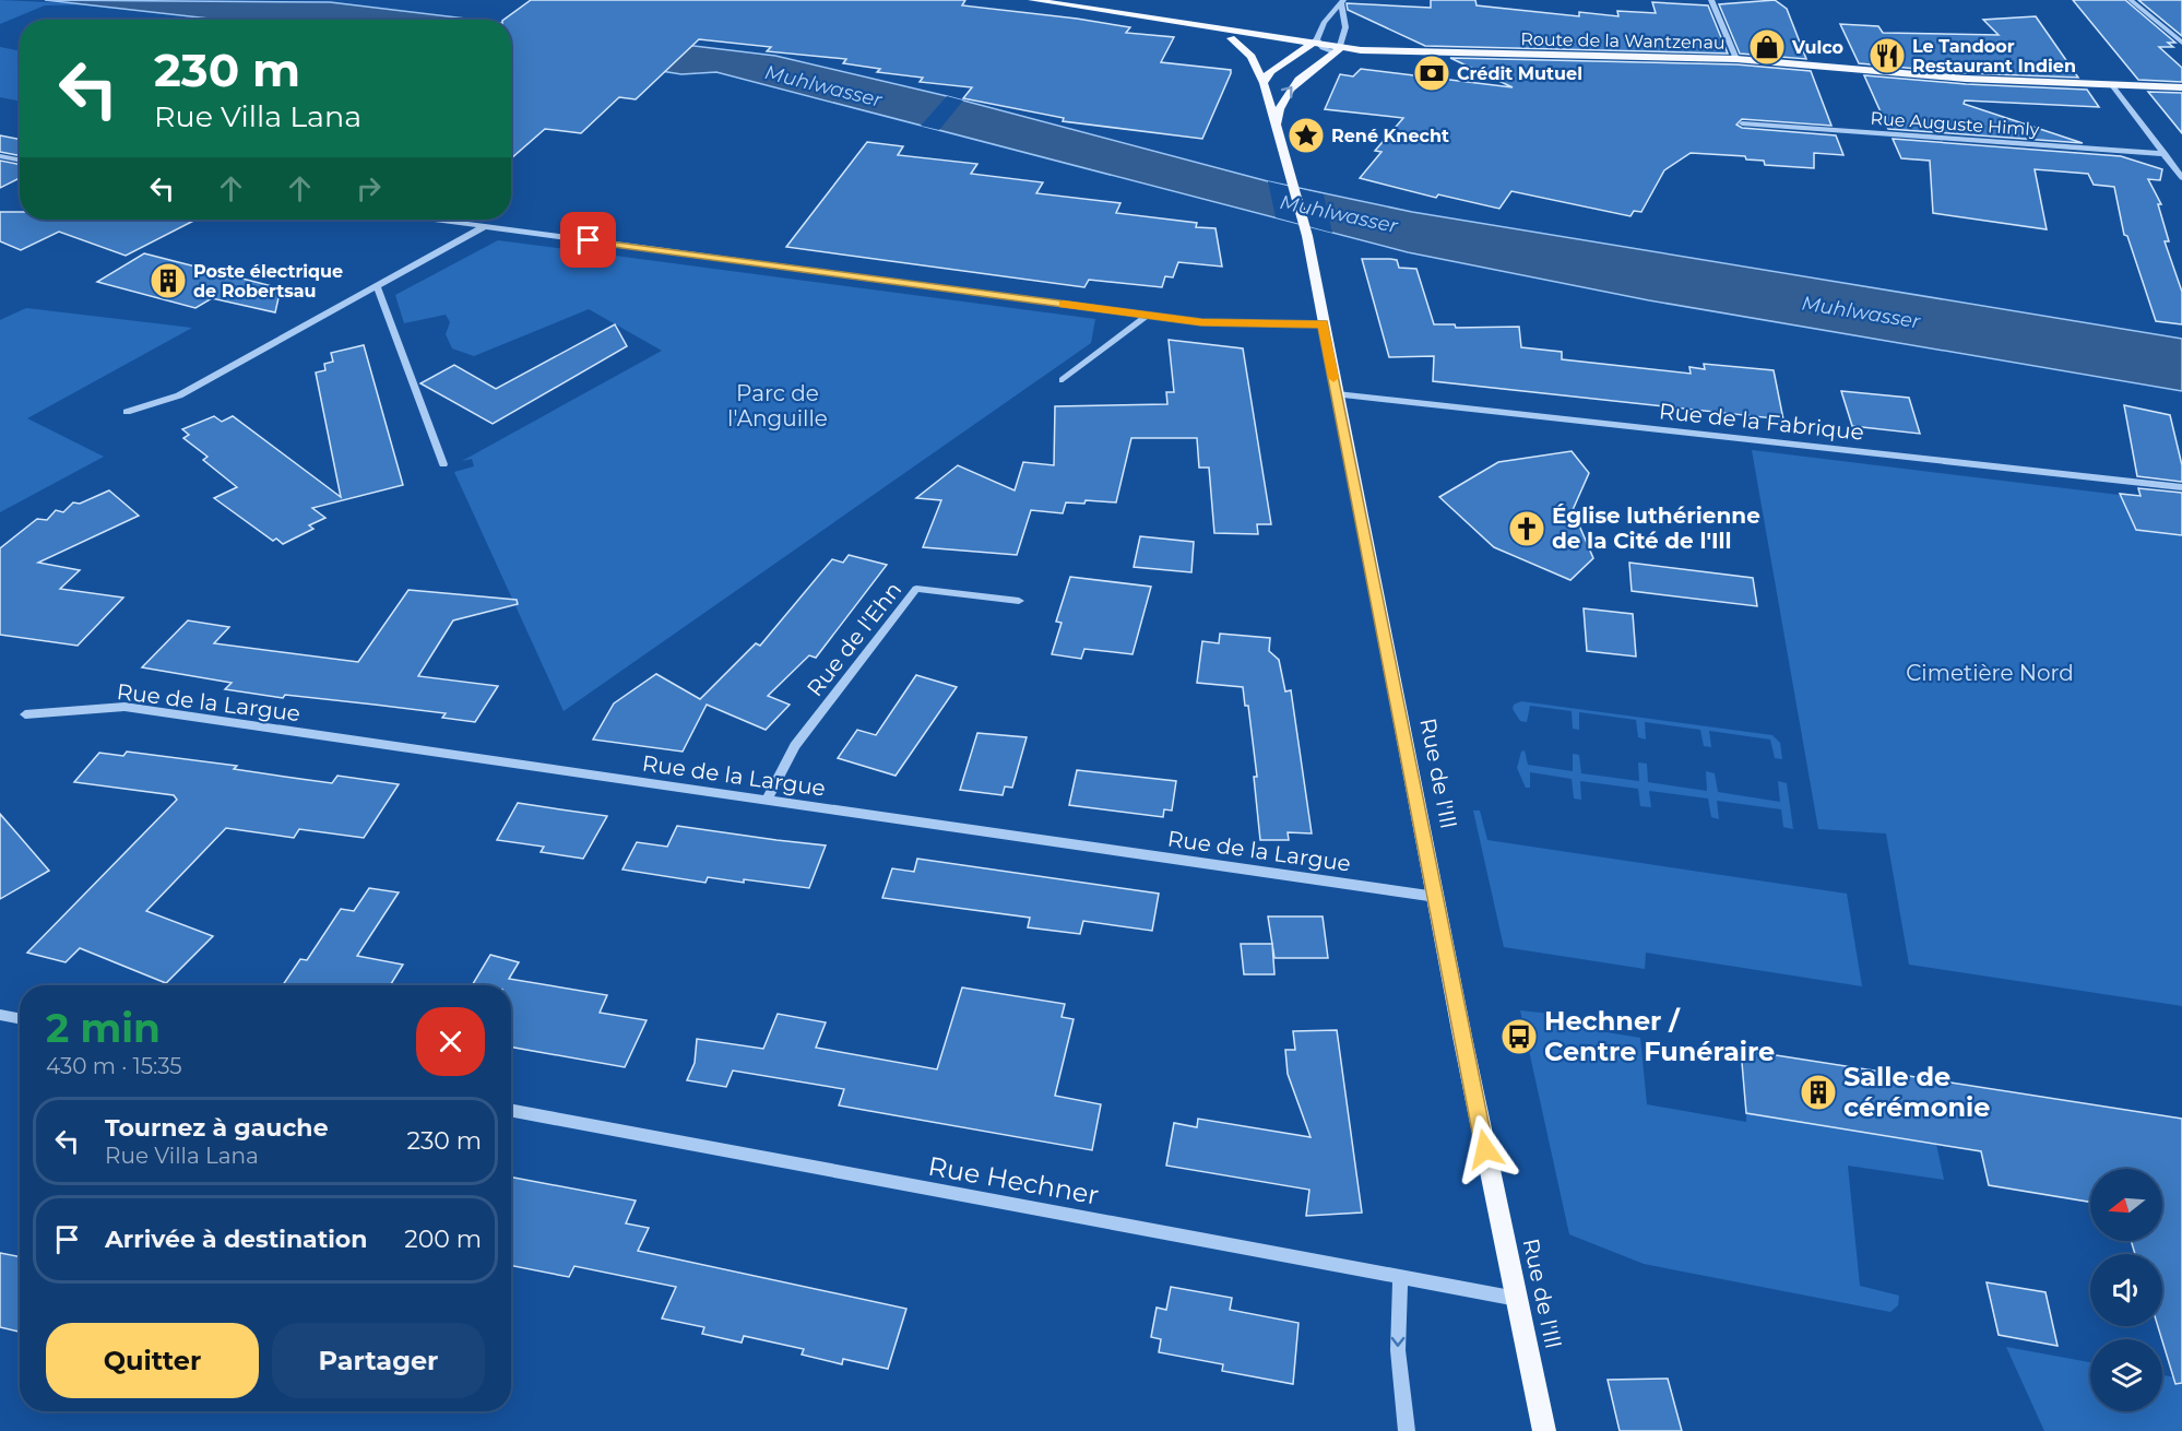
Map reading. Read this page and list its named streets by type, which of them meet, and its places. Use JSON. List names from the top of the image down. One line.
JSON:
{"streets":{"main road":["Route de la Wantzenau","Rue de l'Ill"],"street":["Rue Auguste Himly","Rue de la Fabrique","Rue de l'Ehn","Rue de la Largue","Rue Hechner"]},"crossings":[["Route de la Wantzenau","Rue de l'Ill"],["Rue de la Fabrique","Rue de l'Ill"],["Rue de l'Ehn","Rue de la Largue"],["Rue de la Largue","Rue de l'Ill"],["Rue de l'Ill","Rue Hechner"]],"water":["Muhlwasser"],"parks":["Parc de l'Anguille","Cimetière Nord"],"places":{"shop":["Vulco"],"restaurant":["Le Tandoor Restaurant Indien"],"bank":["Crédit Mutuel"],"place":["René Knecht"],"building":["Poste électrique de Robertsau","Salle de cérémonie"],"church":["Église luthérienne de la Cité de l'Ill"],"bus stop":["Hechner / Centre Funéraire"]},"north":"left","page":{"turn":["230 m","Rue Villa Lana"],"heading":["2 min","430 m · 15:35"],"list":[{"name":"Tournez à gauche","note":"Rue Villa Lana","value":"230 m"},{"name":"Arrivée à destination","value":"200 m"}],"buttons":["Quitter","Partager"]}}
